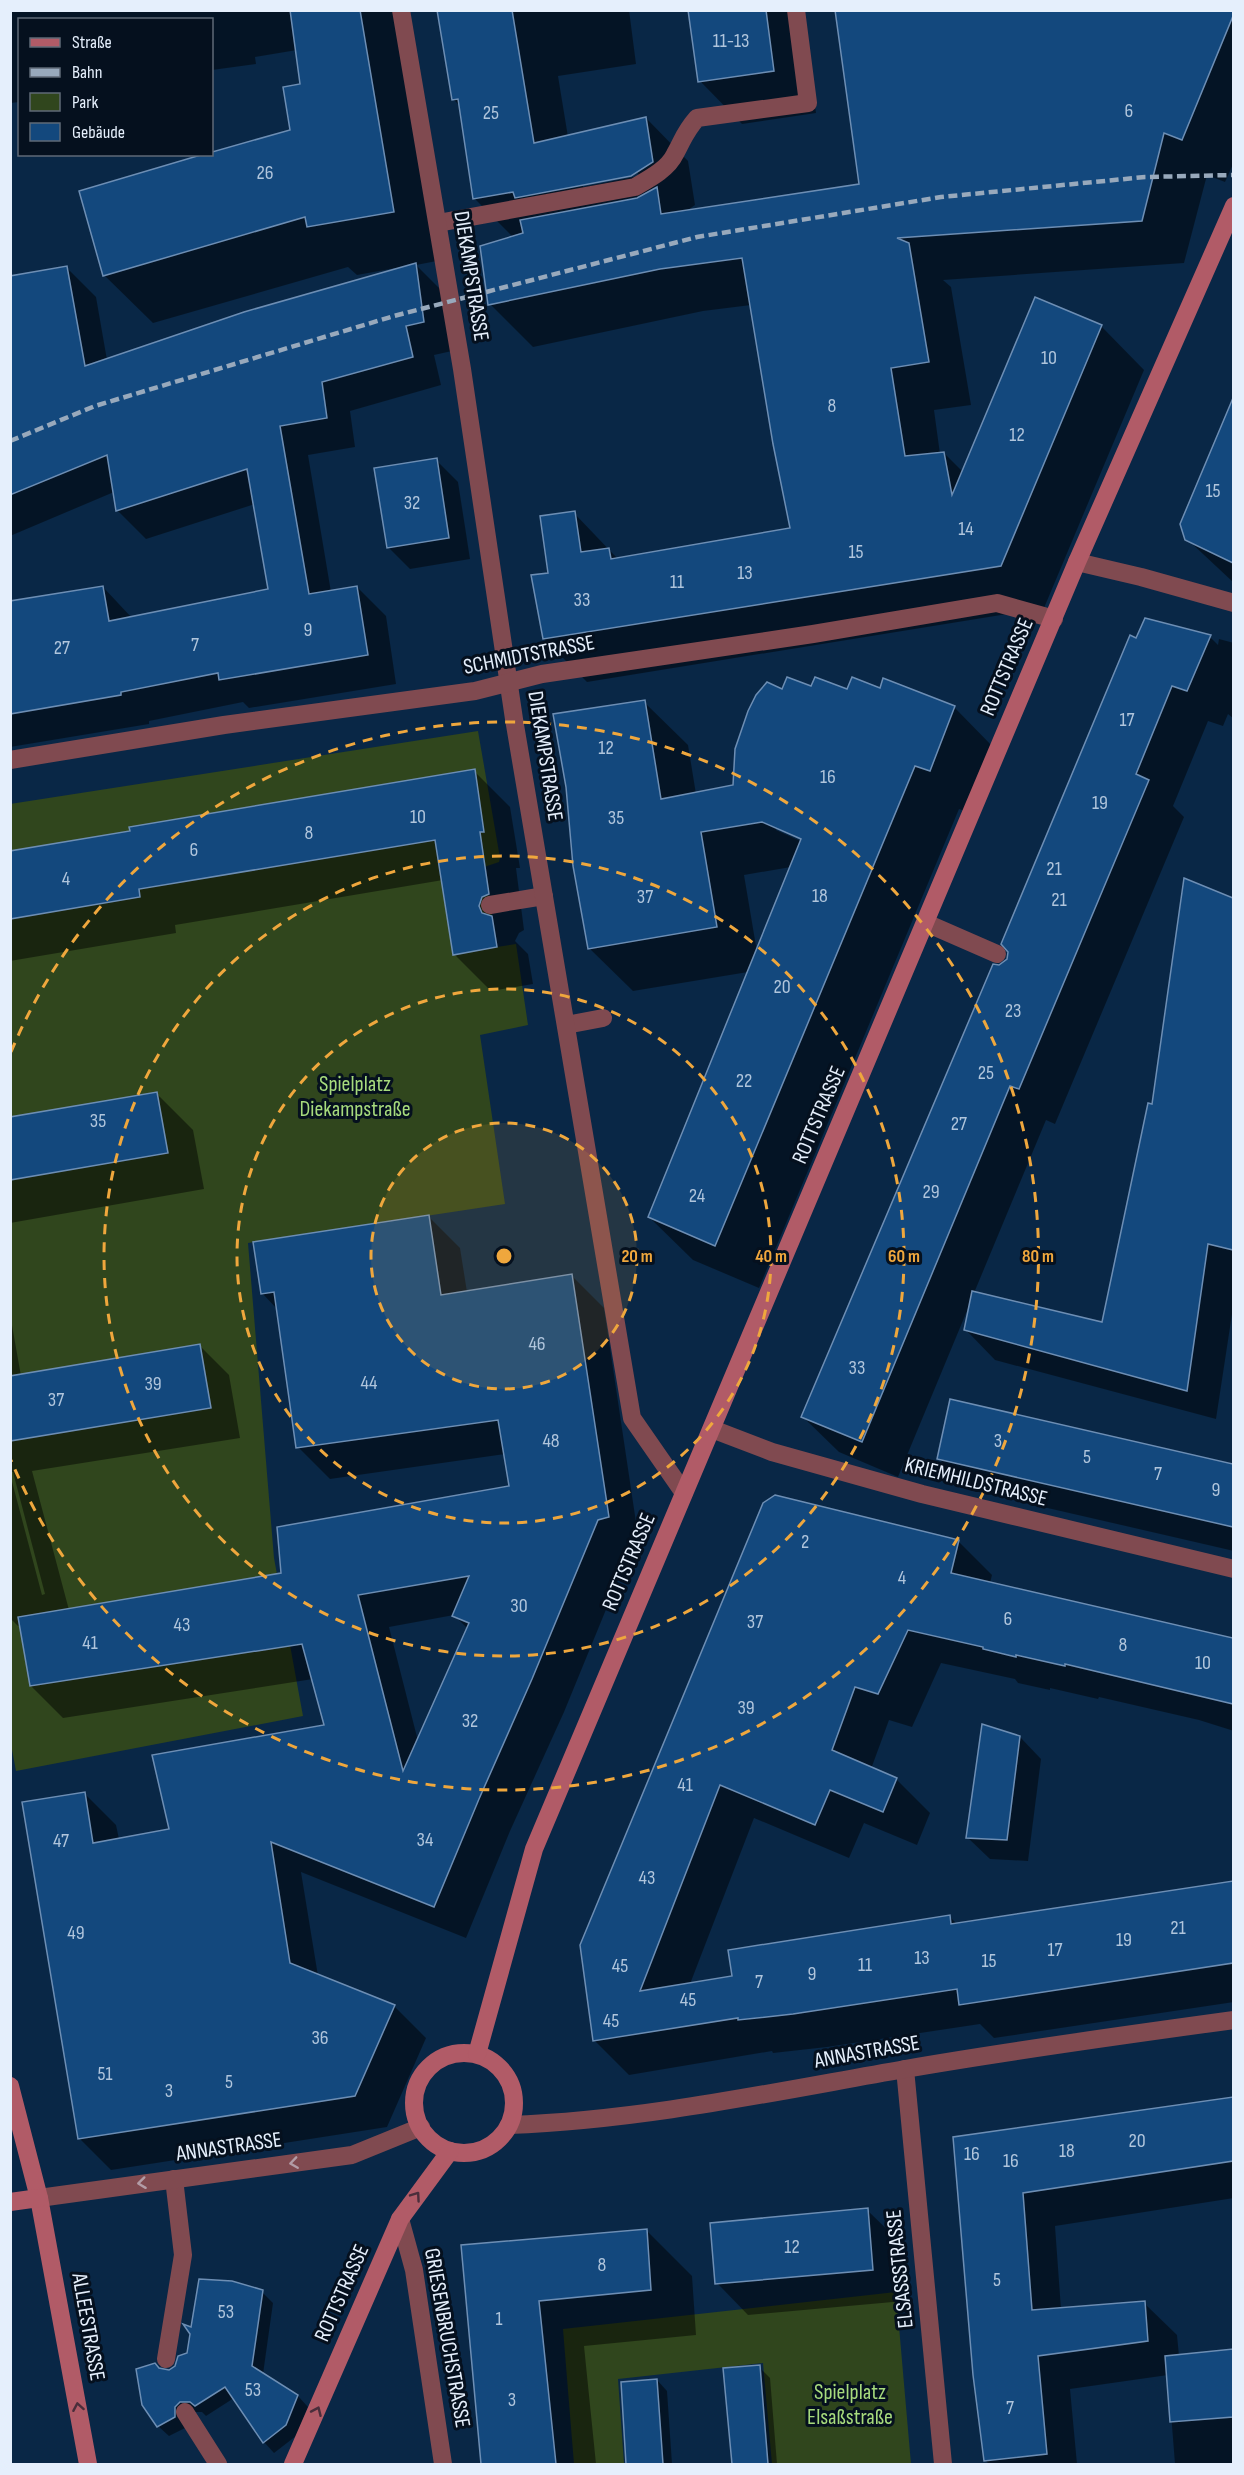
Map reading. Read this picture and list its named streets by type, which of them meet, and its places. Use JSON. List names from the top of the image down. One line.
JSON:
{"streets":{"street":["DIEKAMPSTRASSE","SCHMIDTSTRASSE","ROTTSTRASSE","KRIEMHILDSTRASSE","ANNASTRASSE","ELSASSSTRASSE","ALLEESTRASSE","GRIESENBRUCHSTRASSE"]},"crossings":[["DIEKAMPSTRASSE","SCHMIDTSTRASSE"],["DIEKAMPSTRASSE","ROTTSTRASSE"],["SCHMIDTSTRASSE","ROTTSTRASSE"],["ROTTSTRASSE","KRIEMHILDSTRASSE"],["ROTTSTRASSE","ANNASTRASSE"],["ROTTSTRASSE","GRIESENBRUCHSTRASSE"],["ANNASTRASSE","ELSASSSTRASSE"],["ANNASTRASSE","ALLEESTRASSE"]],"parks":["Spielplatz Diekampstraße","Spielplatz Elsaßstraße"],"house_numbers":["11-13","6","25","26","10","8","12","15","32","14","15","13","11","33","9","7","27","17","12","16","19","10","35","8","6","21","4","18","37","21","20","23","25","22","35","27","29","24","46","33","44","39","37","48","3","5","7","9","2","4","30","6","37","43","41","8","10","39","32","41","34","47","43","21","49","19","17","13","15","11","45","9","7","45","45","36","51","5","3","20","18","16","16","12","8","5","53","1","53","3","7"],"legend":["Straße","Bahn","Park","Gebäude"],"rings":["20 m","40 m","60 m","80 m"]}
